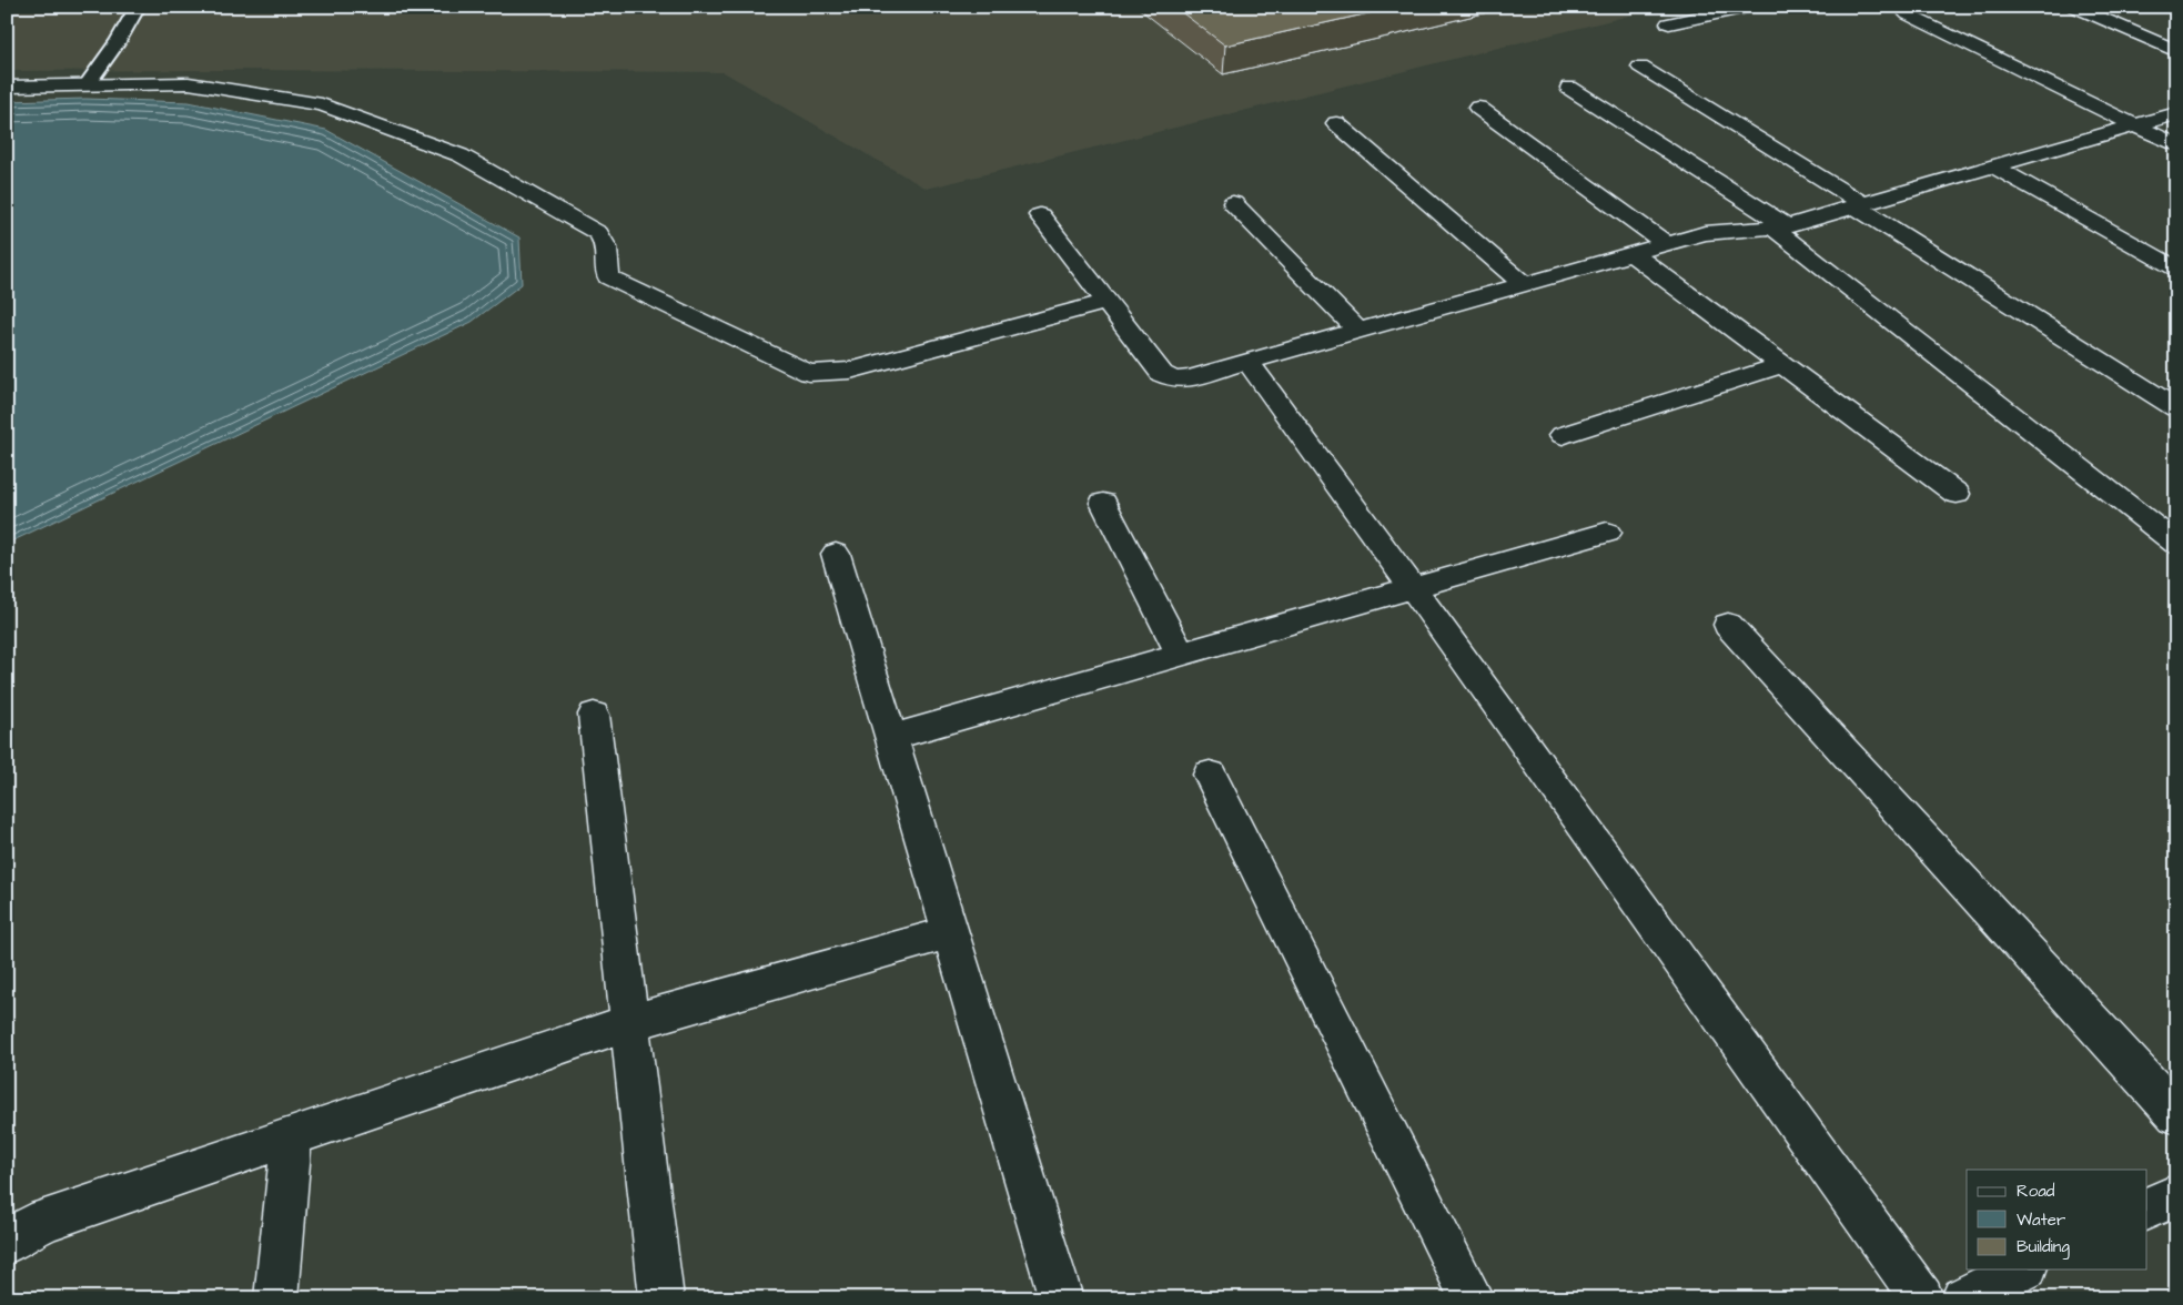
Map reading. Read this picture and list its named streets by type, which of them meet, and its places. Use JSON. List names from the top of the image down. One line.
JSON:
{"legend":["Road","Water","Building"]}
